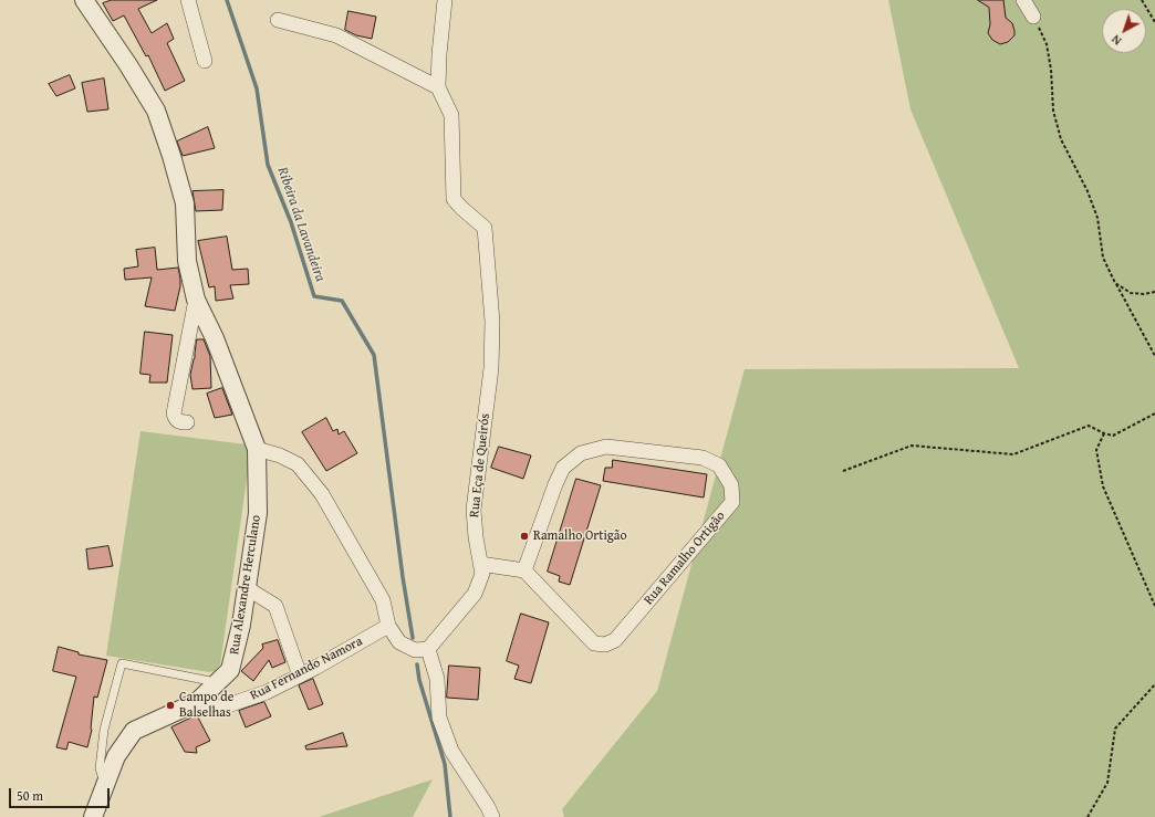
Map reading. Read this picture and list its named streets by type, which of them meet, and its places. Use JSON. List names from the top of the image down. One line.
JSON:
{"streets":{"street":["Rua Eça de Queirós","Rua Ramalho Ortigão","Rua Alexandre Herculano","Rua Fernando Namora"]},"crossings":[["Rua Alexandre Herculano","Rua Fernando Namora"]],"water":["Ribeira da Lavandeira"],"places":["Ramalho Ortigão","Campo de Balselhas"],"scale_bar":"50 m","north":"bottom left"}
